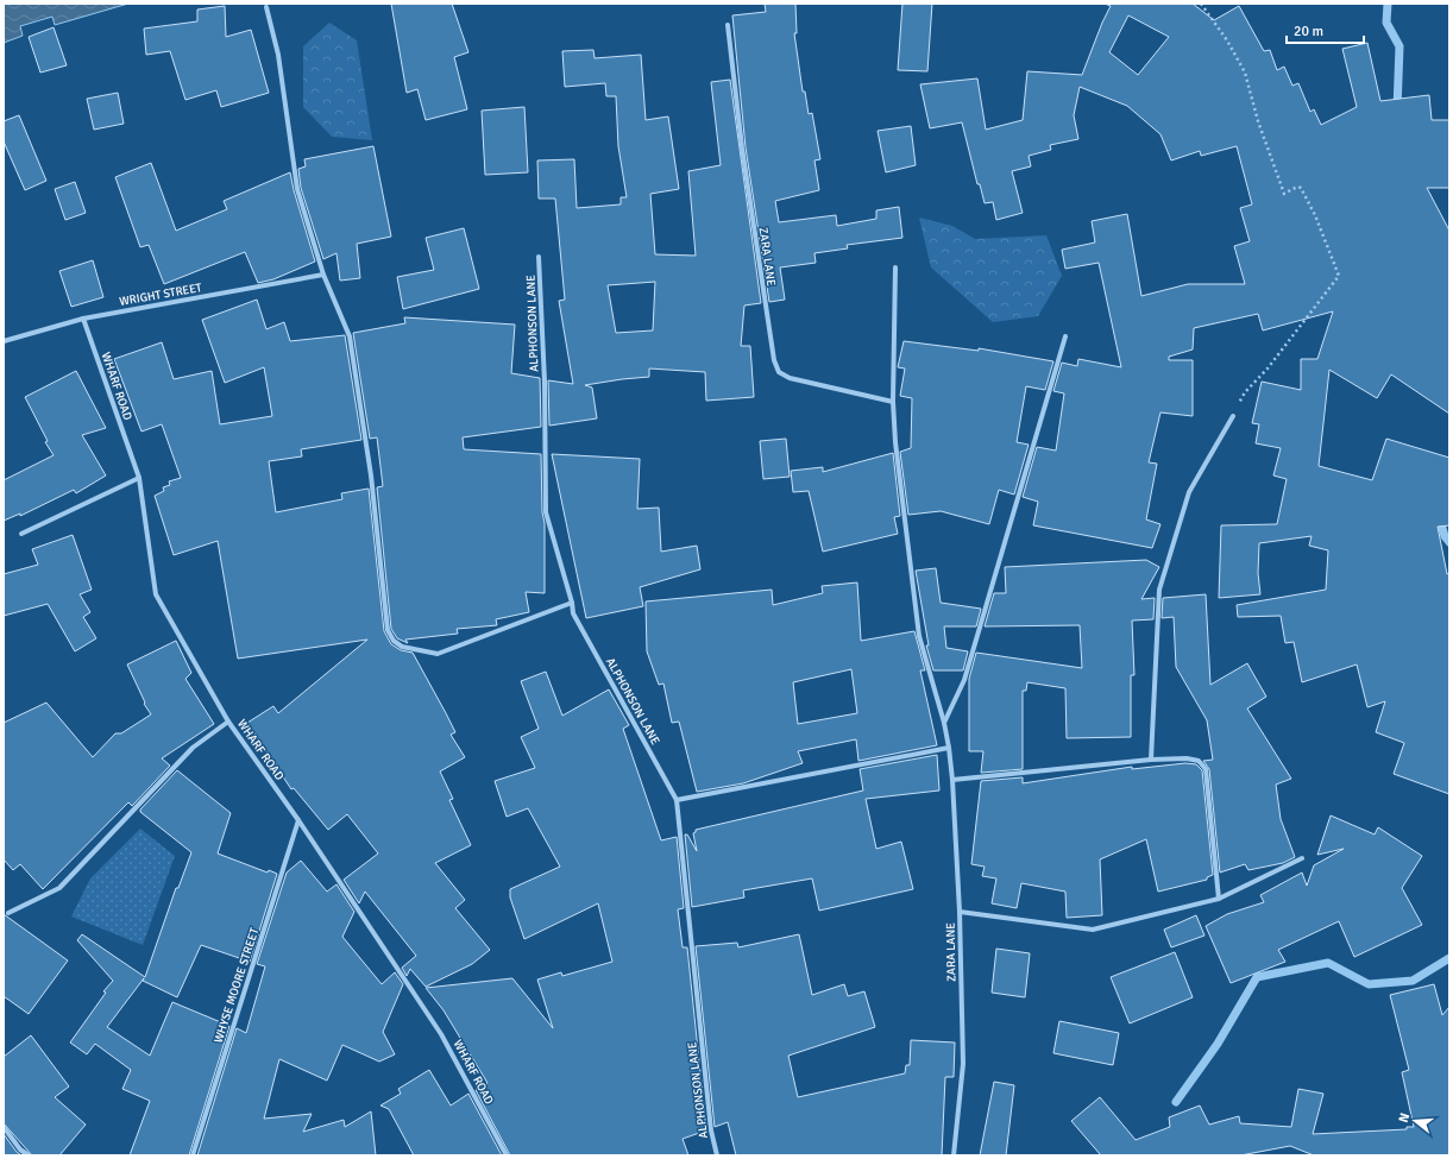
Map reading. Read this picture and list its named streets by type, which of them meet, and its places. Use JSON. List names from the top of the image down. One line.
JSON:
{"streets":{"street":["ZARA LANE","WRIGHT STREET","ALPHONSON LANE","WHARF ROAD","WHYSE MOORE STREET"]},"crossings":[["WRIGHT STREET","WHARF ROAD"],["WHARF ROAD","WHYSE MOORE STREET"]],"scale_bar":"20 m","north":"left"}
